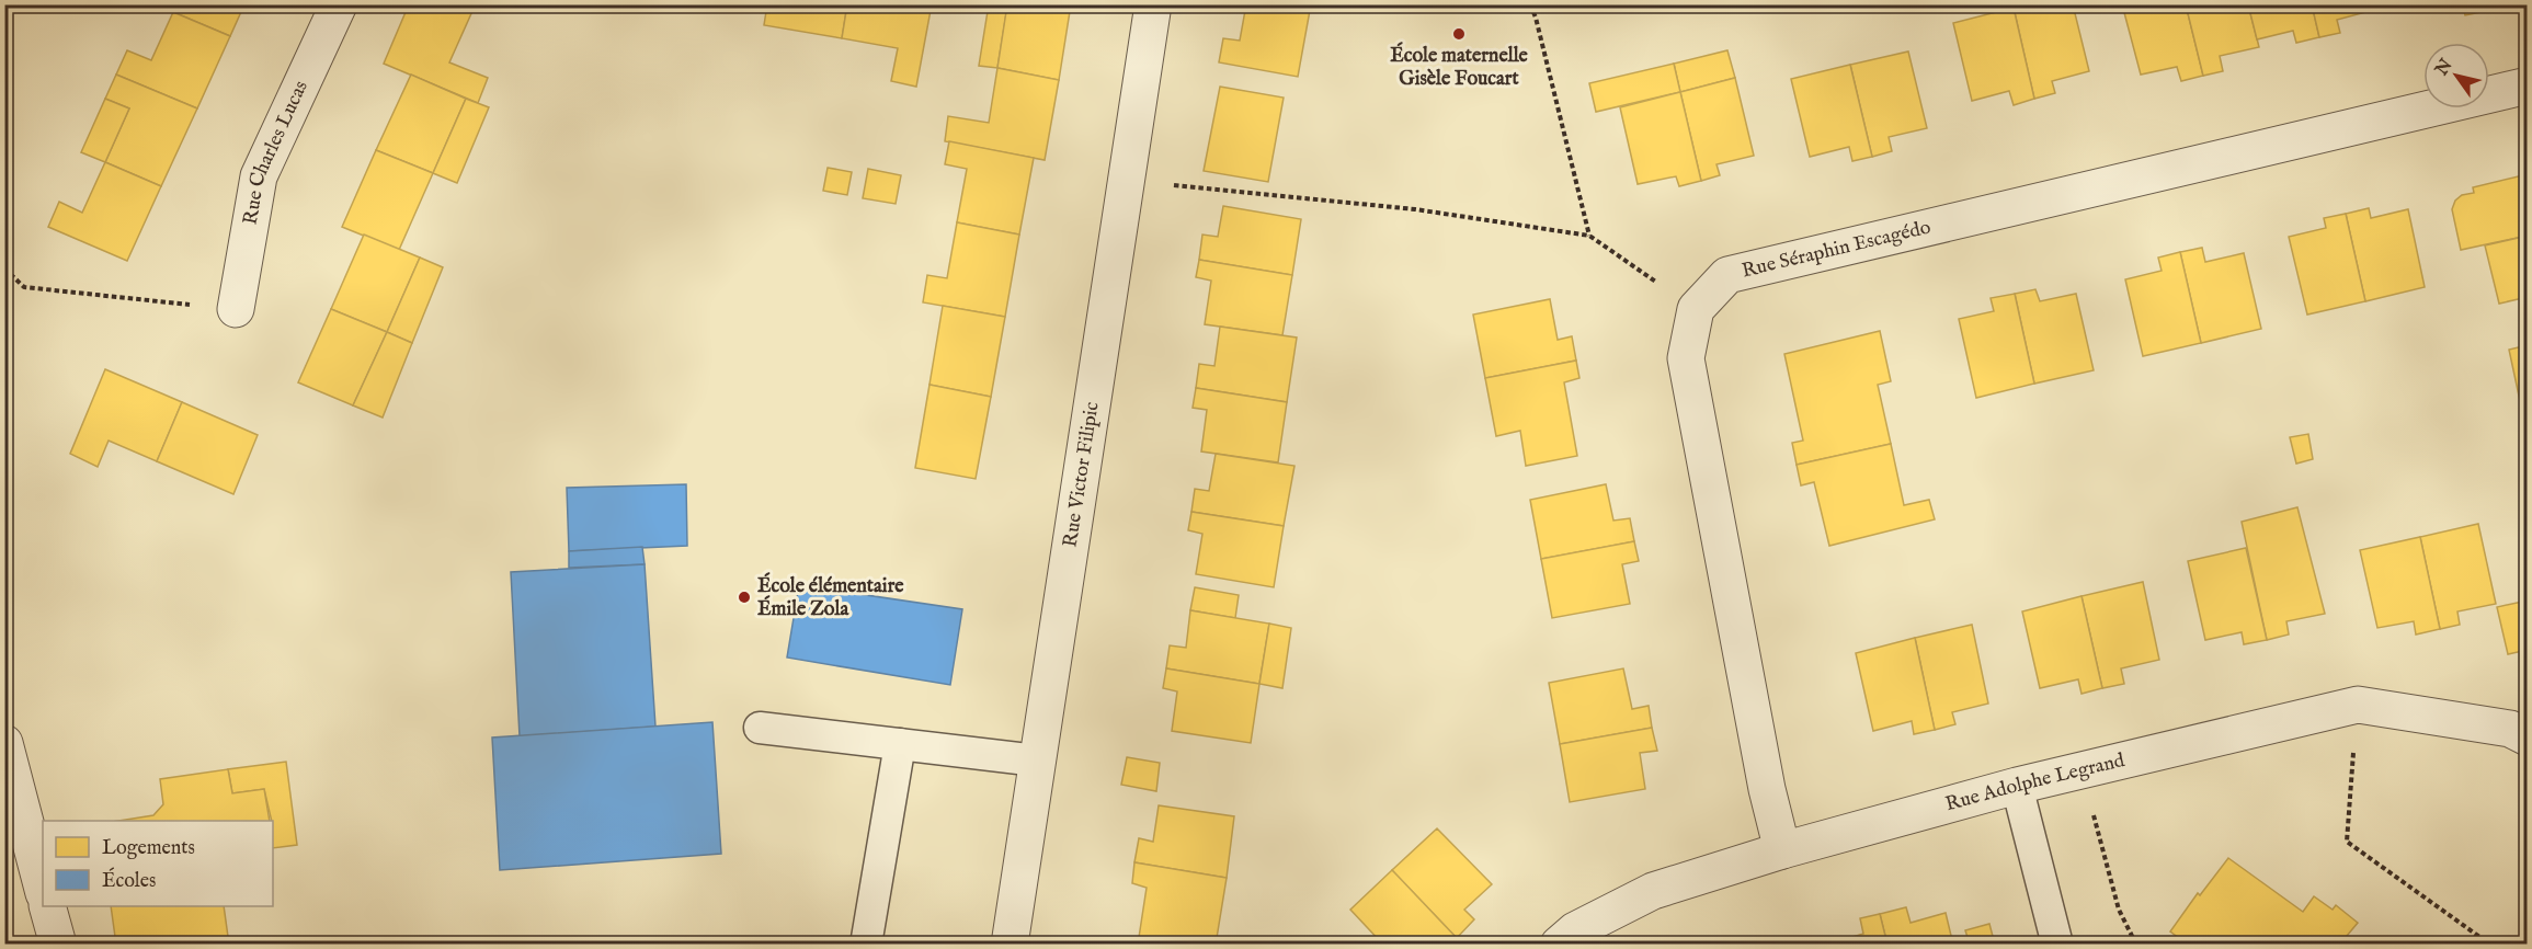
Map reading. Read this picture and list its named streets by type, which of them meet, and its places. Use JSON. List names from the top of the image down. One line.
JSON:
{"streets":{"street":["Rue Charles Lucas","Rue Séraphin Escagédo","Rue Victor Filipic","Rue Adolphe Legrand"]},"places":["École maternelle Gisèle Foucart","École élémentaire Émile Zola"],"legend":["Logements","Écoles"],"north":"top left"}
